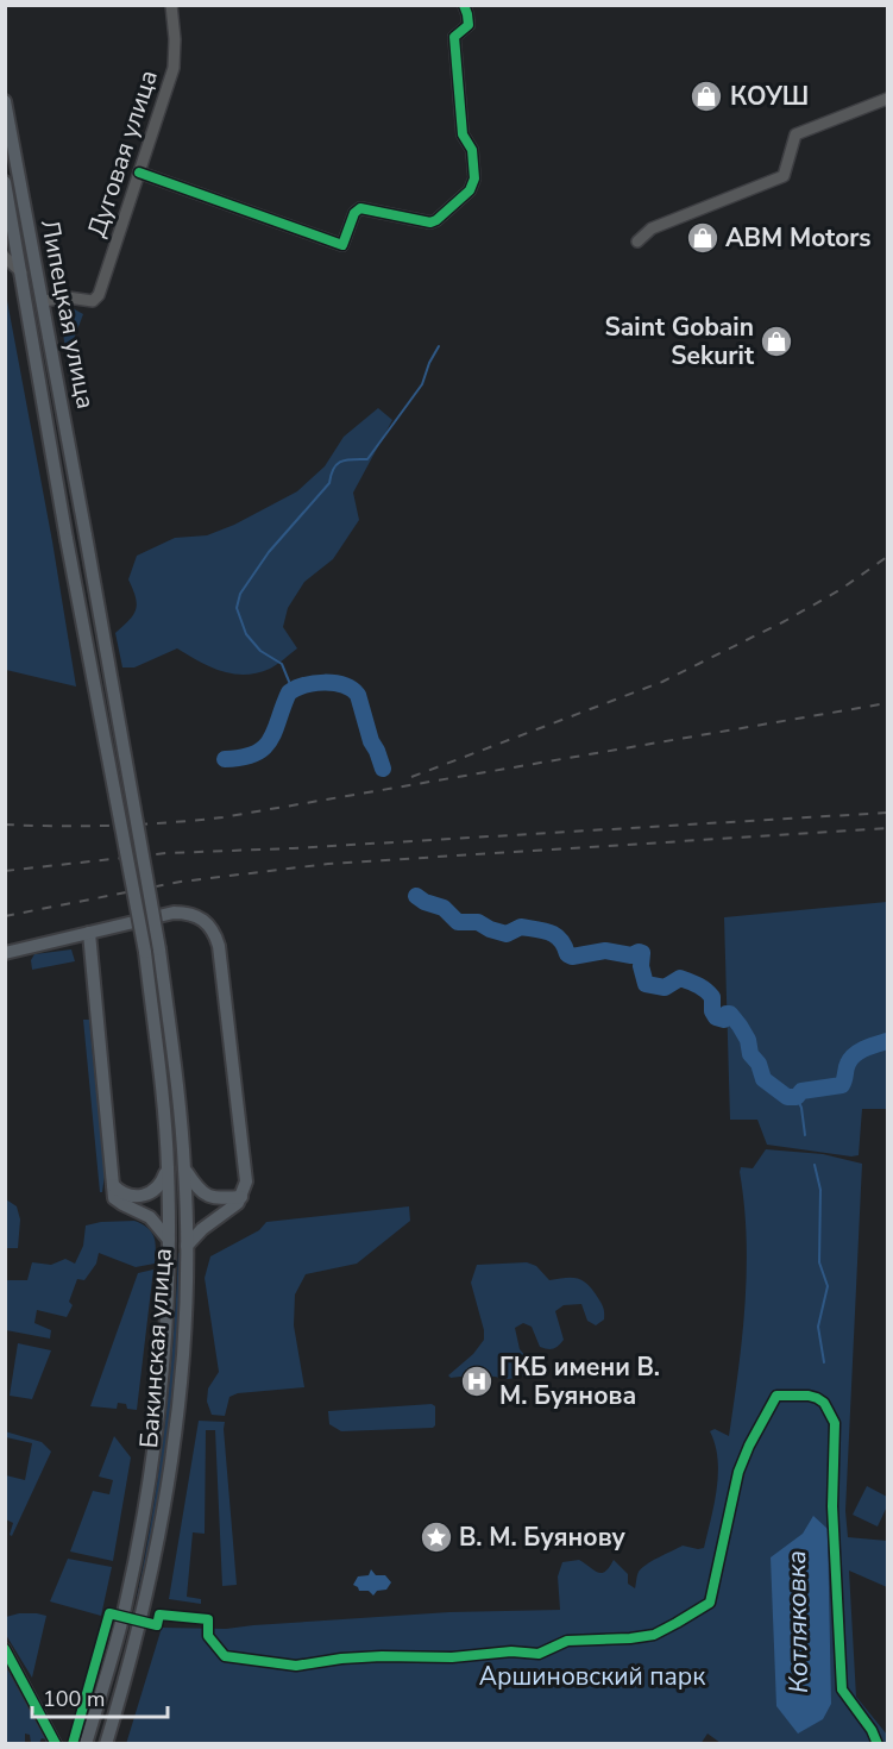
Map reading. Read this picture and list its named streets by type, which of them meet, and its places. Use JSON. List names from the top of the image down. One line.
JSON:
{"streets":{"main road":["Липецкая улица","Бакинская улица"],"street":["Дуговая улица"]},"crossings":[["Дуговая улица","Липецкая улица"],["Липецкая улица","Бакинская улица"]],"water":["Котляковка"],"parks":["Аршиновский парк"],"places":{"shop":["КОУШ","ABM Motors","Saint Gobain Sekurit"],"hospital":["ГКБ имени В. М. Буянова"],"place":["В. М. Буянову"]},"scale_bar":"100 m"}
